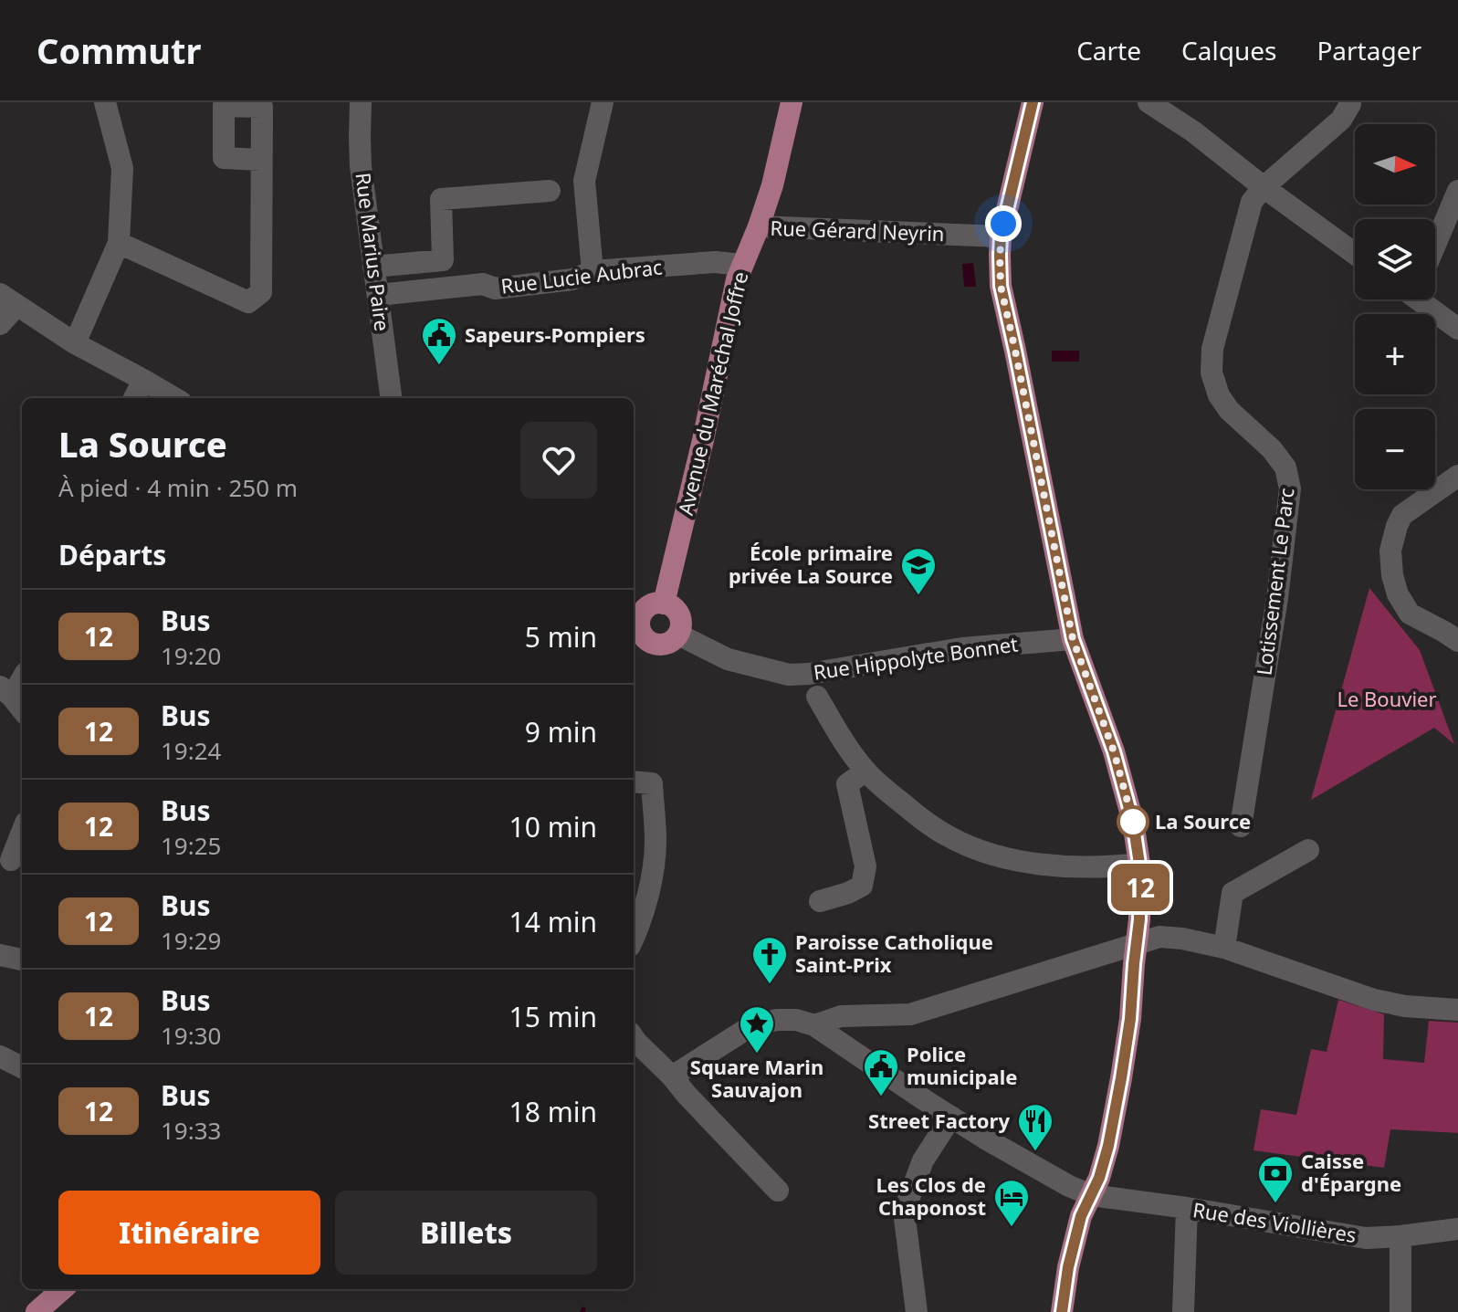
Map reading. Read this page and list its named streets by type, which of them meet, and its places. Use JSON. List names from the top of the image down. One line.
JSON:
{"streets":{"main road":["Avenue du Maréchal Joffre"],"street":["Rue Gérard Neyrin","Rue Marius Paire","Rue Lucie Aubrac","Lotissement Le Parc","Rue Hippolyte Bonnet","Rue des Viollières"]},"crossings":[["Rue Gérard Neyrin","Avenue du Maréchal Joffre"],["Rue Marius Paire","Rue Lucie Aubrac"],["Rue Lucie Aubrac","Avenue du Maréchal Joffre"],["Avenue du Maréchal Joffre","Rue Hippolyte Bonnet"]],"parks":["Le Bouvier"],"places":{"public building":["Sapeurs-Pompiers","Police municipale"],"school or university":["École primaire privée La Source"],"other":["La Source"],"church":["Paroisse Catholique Saint-Prix"],"place":["Square Marin Sauvajon"],"restaurant":["Street Factory"],"bank":["Caisse d'Épargne"],"hotel":["Les Clos de Chaponost"]},"lines":["bus line 12"],"north":"right","page":{"header":"Commutr","nav":["Carte","Calques","Partager"],"on_map":"12","map_buttons":["+","−"],"heading":[["La Source","À pied · 4 min · 250 m"],"Départs"],"list":[{"mark":"12","name":"Bus","note":"19:20","value":"5 min"},{"mark":"12","name":"Bus","note":"19:24","value":"9 min"},{"mark":"12","name":"Bus","note":"19:25","value":"10 min"},{"mark":"12","name":"Bus","note":"19:29","value":"14 min"},{"mark":"12","name":"Bus","note":"19:30","value":"15 min"},{"mark":"12","name":"Bus","note":"19:33","value":"18 min"}],"buttons":["Itinéraire","Billets"]}}
